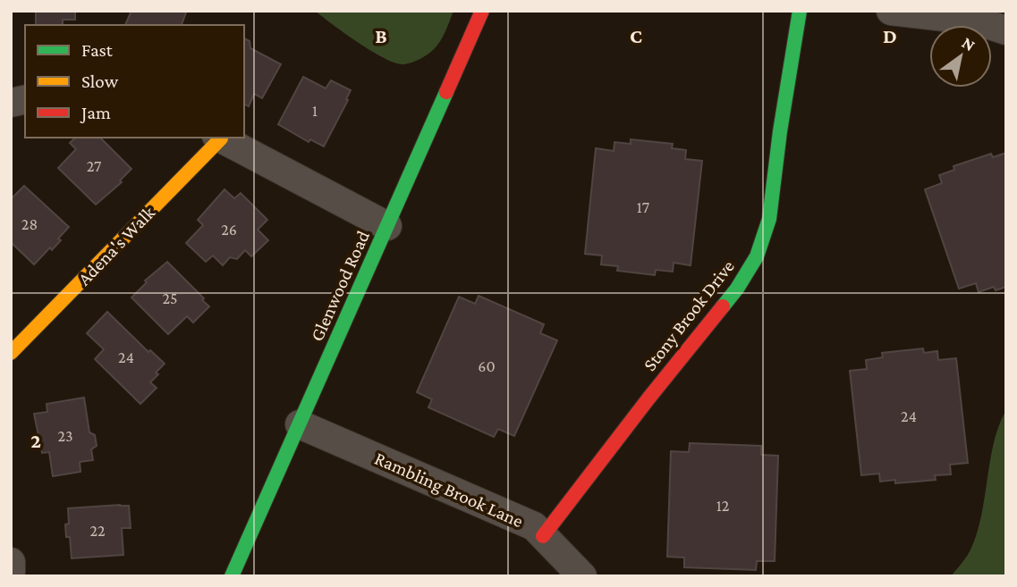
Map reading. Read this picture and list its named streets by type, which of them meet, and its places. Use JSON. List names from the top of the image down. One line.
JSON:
{"streets":{"street":["Adena's Walk","Glenwood Road","Stony Brook Drive","Rambling Brook Lane"]},"crossings":[["Adena's Walk","Glenwood Road"],["Glenwood Road","Rambling Brook Lane"],["Stony Brook Drive","Rambling Brook Lane"]],"house_numbers":["1","27","17","28","26","25","24","60","24","23","12","22"],"legend":["Fast","Slow","Jam"],"north":"top right","grid":{"columns":["B","C","D"],"rows":["2"]}}
